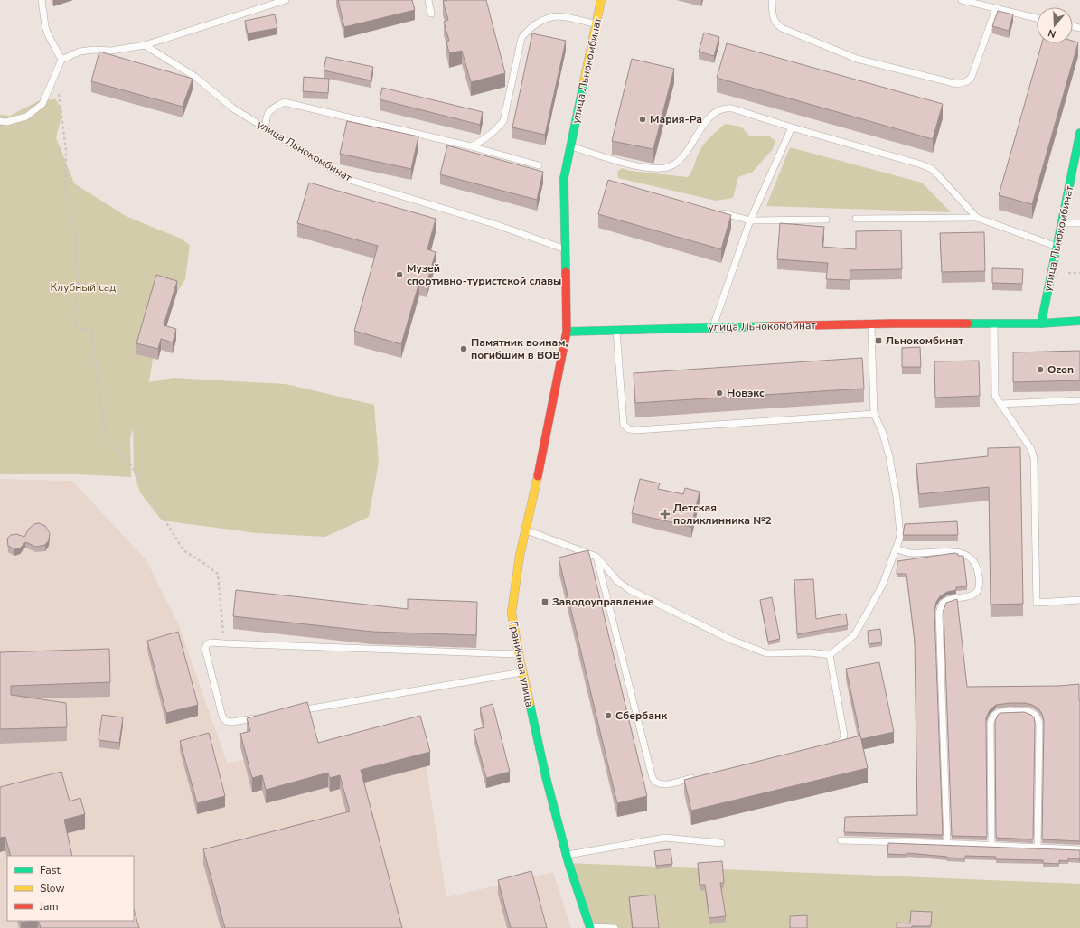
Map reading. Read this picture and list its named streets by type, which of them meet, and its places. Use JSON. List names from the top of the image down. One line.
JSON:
{"streets":{"street":["улица Льнокомбинат","Граничная улица"]},"crossings":[["улица Льнокомбинат","Граничная улица"]],"parks":["Клубный сад"],"places":{"other":["Мария-Ра","Музей спортивно-туристской славы","Памятник воинам, погибшим в ВОВ","Ozon","Новэкс","Сбербанк"],"transit":["Льнокомбинат","Заводоуправление"],"health":["Детская поликлинника №2"]},"legend":["Fast","Slow","Jam"],"north":"bottom"}
